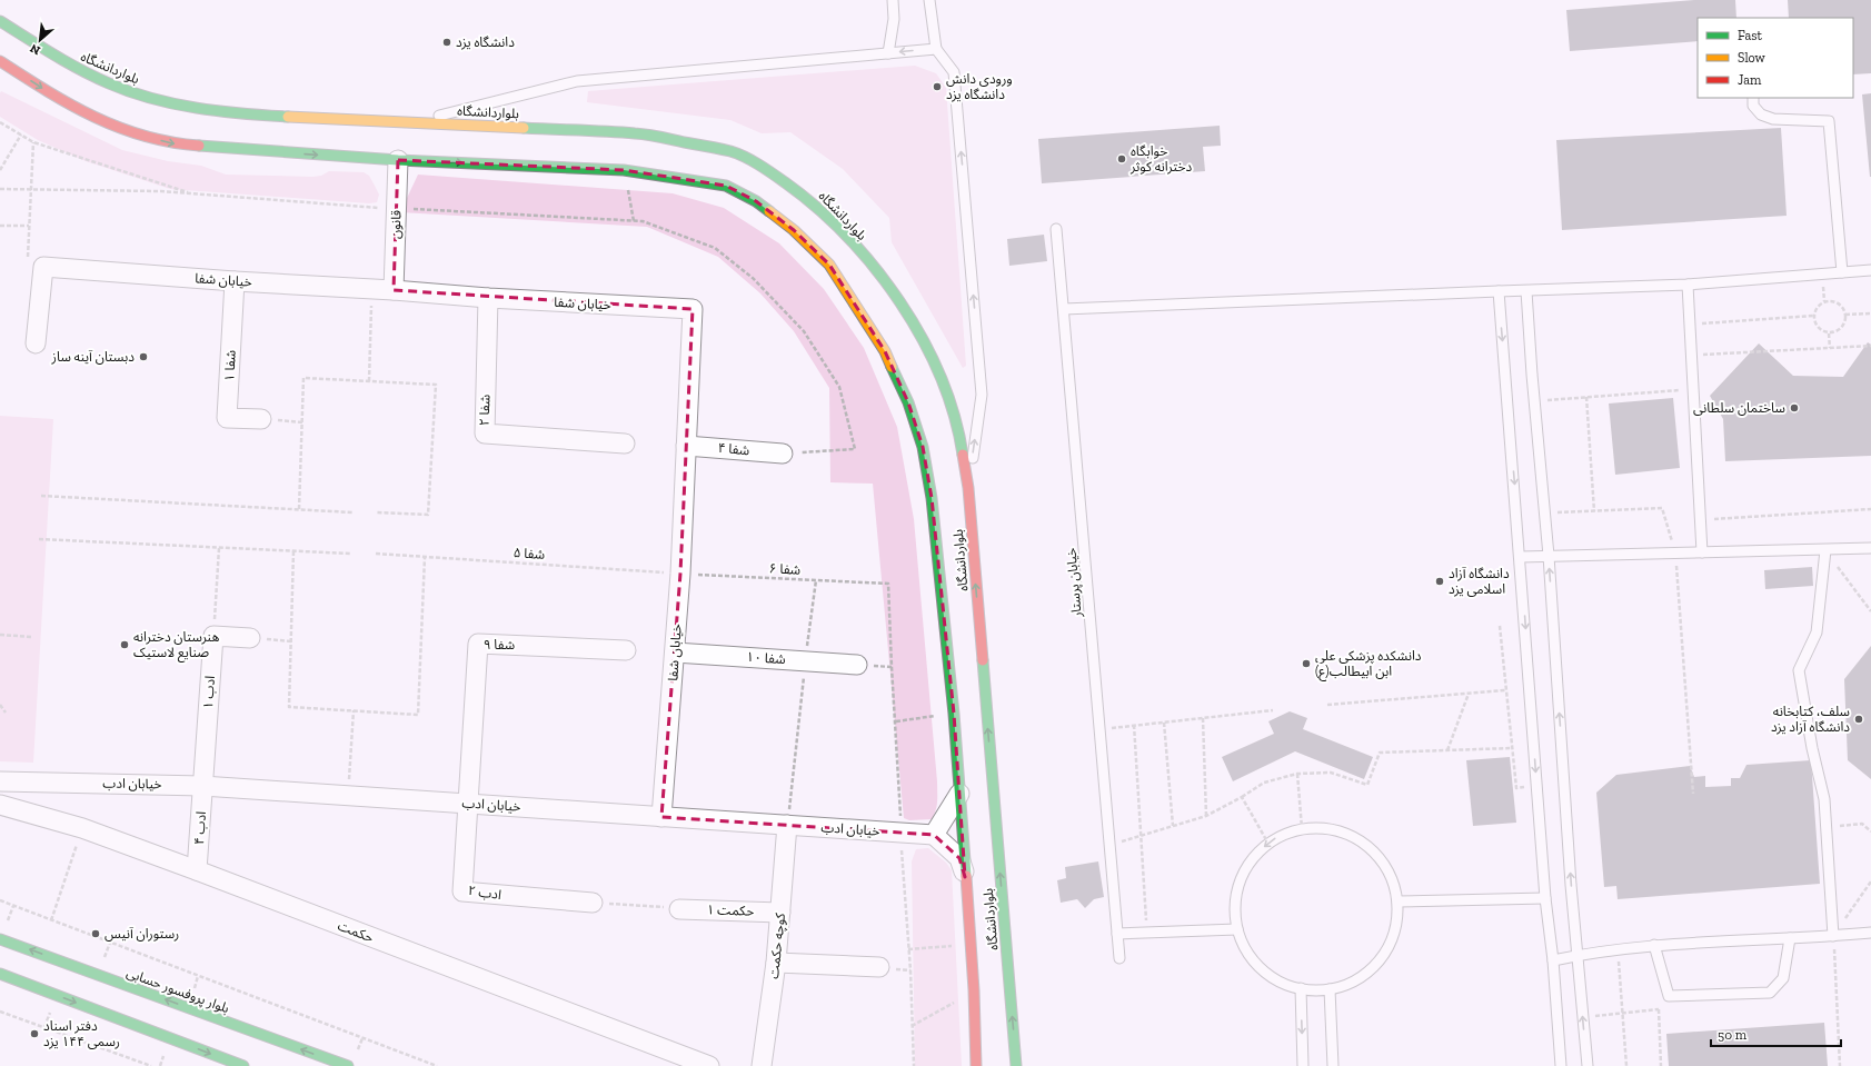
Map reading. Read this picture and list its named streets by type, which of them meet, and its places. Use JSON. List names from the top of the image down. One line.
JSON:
{"streets":{"main road":["بلواردانشگاه","بلوار پروفسور حسابی"],"street":["قانون","خیابان شفا","شفا ۱","شفا ۲","شفا ۴","شفا ۹","شفا ۱۰","ادب ۱","خیابان ادب","ادب ۴","ادب ۲","حکمت ۱","حکمت","کوچه حکمت"],"lane":["خیابان پرستار"],"path":["شفا ۵","شفا ۶"]},"crossings":[["بلواردانشگاه","قانون"],["قانون","خیابان شفا"],["خیابان شفا","شفا ۱"],["خیابان شفا","شفا ۲"],["خیابان شفا","شفا ۴"],["خیابان شفا","شفا ۵"],["خیابان شفا","شفا ۶"],["خیابان شفا","شفا ۱۰"],["خیابان شفا","خیابان ادب"],["شفا ۵","شفا ۶"],["شفا ۹","خیابان ادب"],["شفا ۹","ادب ۲"],["ادب ۱","خیابان ادب"],["ادب ۱","ادب ۴"],["خیابان ادب","ادب ۴"],["خیابان ادب","ادب ۲"],["خیابان ادب","کوچه حکمت"],["ادب ۴","حکمت"],["حکمت ۱","کوچه حکمت"]],"places":["دانشگاه یزد","ورودی دانش دانشگاه یزد","خوابگاه دخترانه کوثر","دبستان آینه ساز","ساختمان سلطانی","دانشگاه آزاد اسلامی یزد","هنرستان دخترانه صنایع لاستیک","دانشکده پزشکی علی ابن ابیطالب(ع)","سلف، کتابخانه دانشگاه آزاد یزد","رستوران آنیس","دفتر اسناد رسمی ۱۴۴ یزد"],"legend":["Fast","Slow","Jam"],"scale_bar":"50 m","north":"bottom left"}
